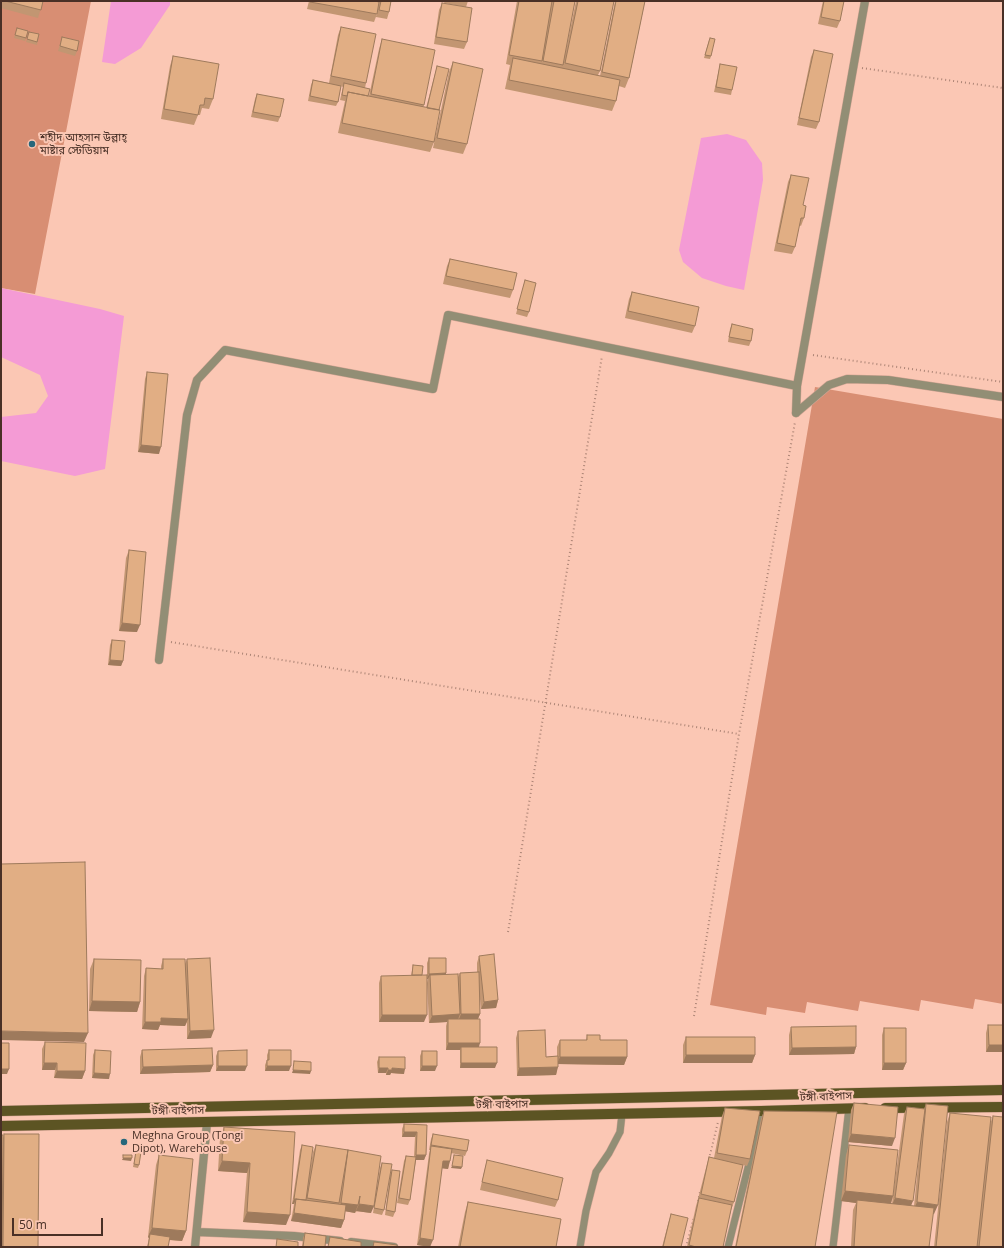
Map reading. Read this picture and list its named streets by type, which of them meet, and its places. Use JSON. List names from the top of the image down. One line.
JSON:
{"streets":{"main road":["টঙ্গী বাইপাস"]},"places":["শহীদ আহসান উল্লাহ্‌ মাষ্টার স্টেডিয়াম","Meghna Group (Tongi Dipot), Warehouse"],"scale_bar":"50 m"}
